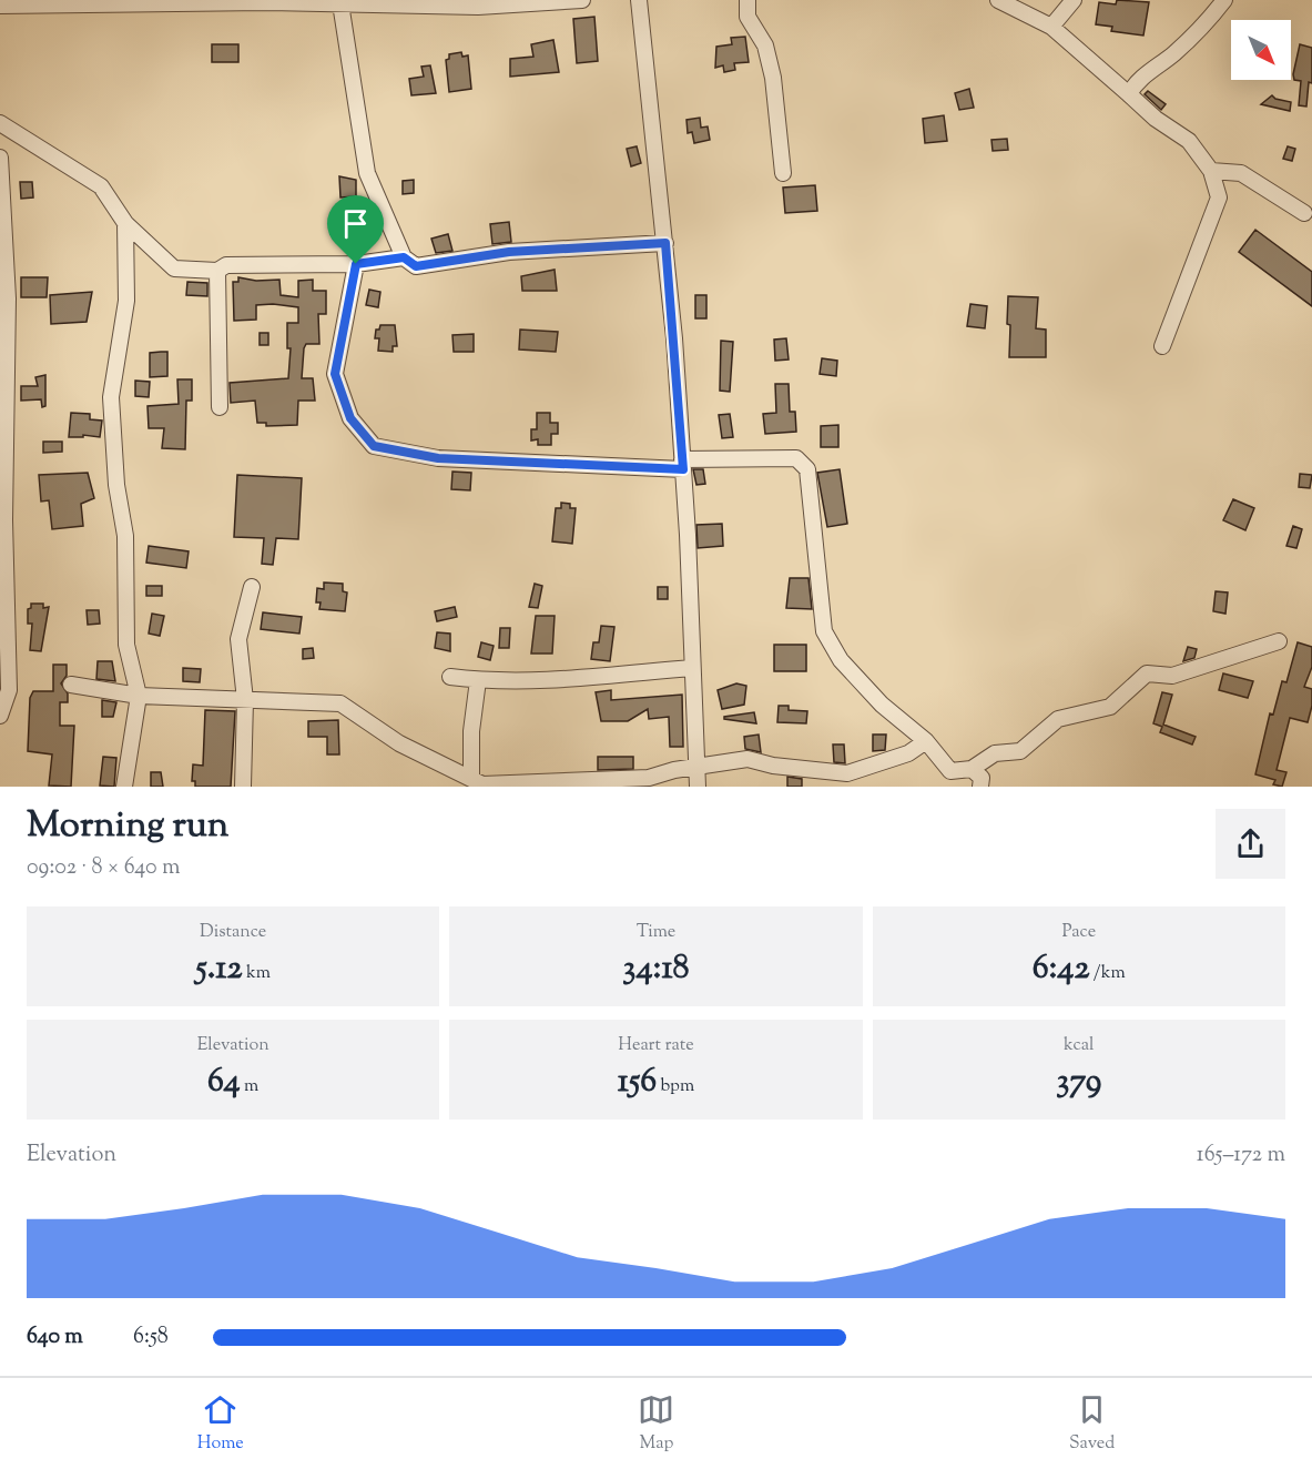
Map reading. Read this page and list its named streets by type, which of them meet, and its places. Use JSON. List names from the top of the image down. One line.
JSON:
{"north":"bottom right","page":{"heading":["Morning run","09:02 · 8 × 640 m"],"stats":[["Distance","5.12 km"],["Time","34:18"],["Pace","6:42 /km"],["Elevation","64 m"],["Heart rate","156 bpm"],["kcal","379"]],"chart":["Elevation","165–172 m"],"list":[{"name":"640 m","note":"6:58"}],"tabs":["Home","Map","Saved"]}}
